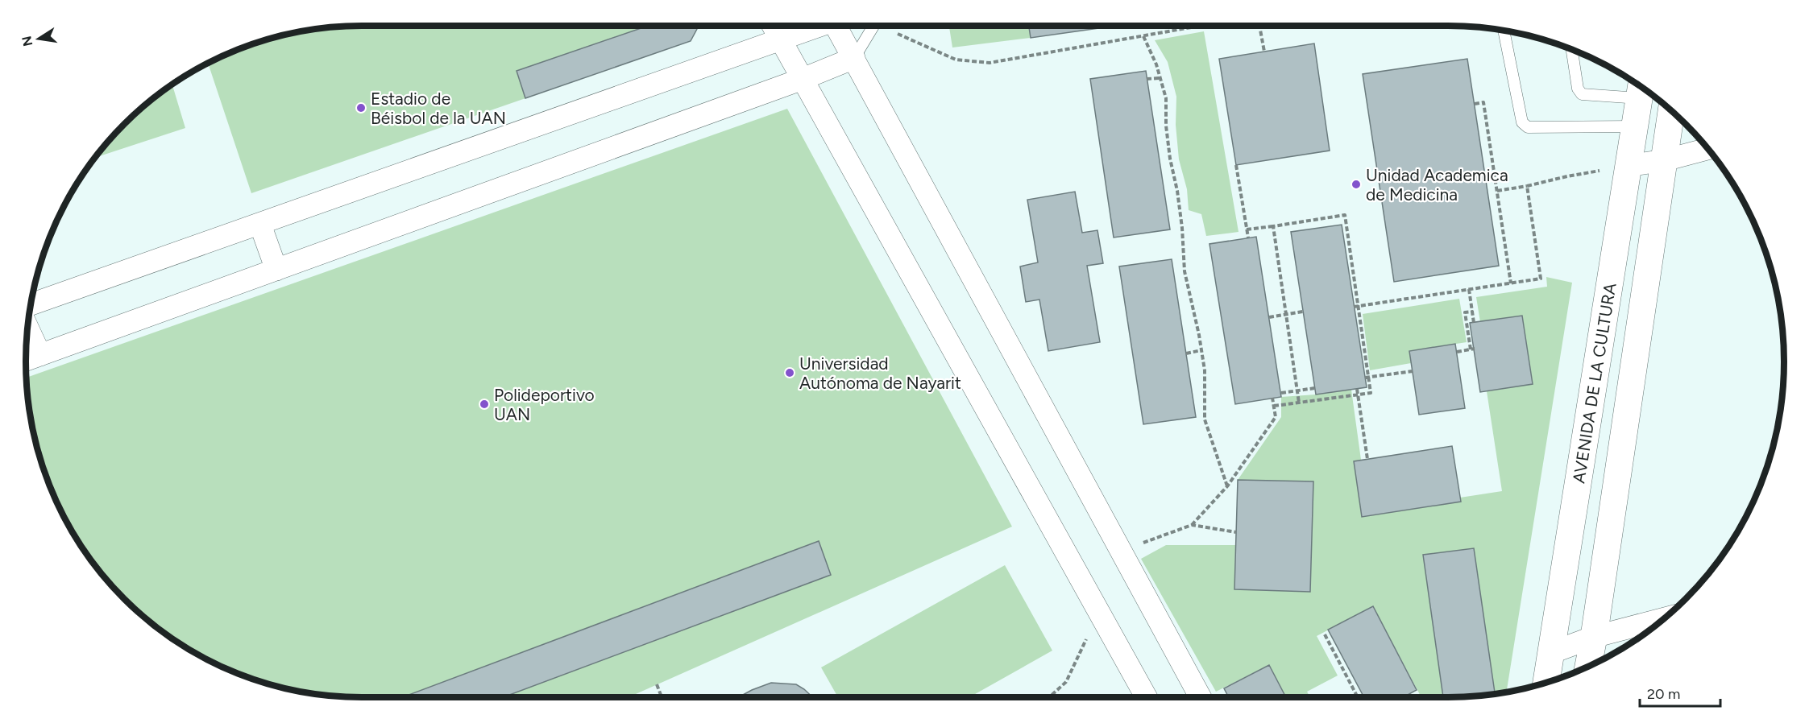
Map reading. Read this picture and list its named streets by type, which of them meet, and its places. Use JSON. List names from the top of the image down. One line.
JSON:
{"streets":{"main road":["AVENIDA DE LA CULTURA"]},"places":["Estadio de Béisbol de la UAN","Unidad Academica de Medicina","Universidad Autónoma de Nayarit","Polideportivo UAN"],"scale_bar":"20 m","north":"left"}
